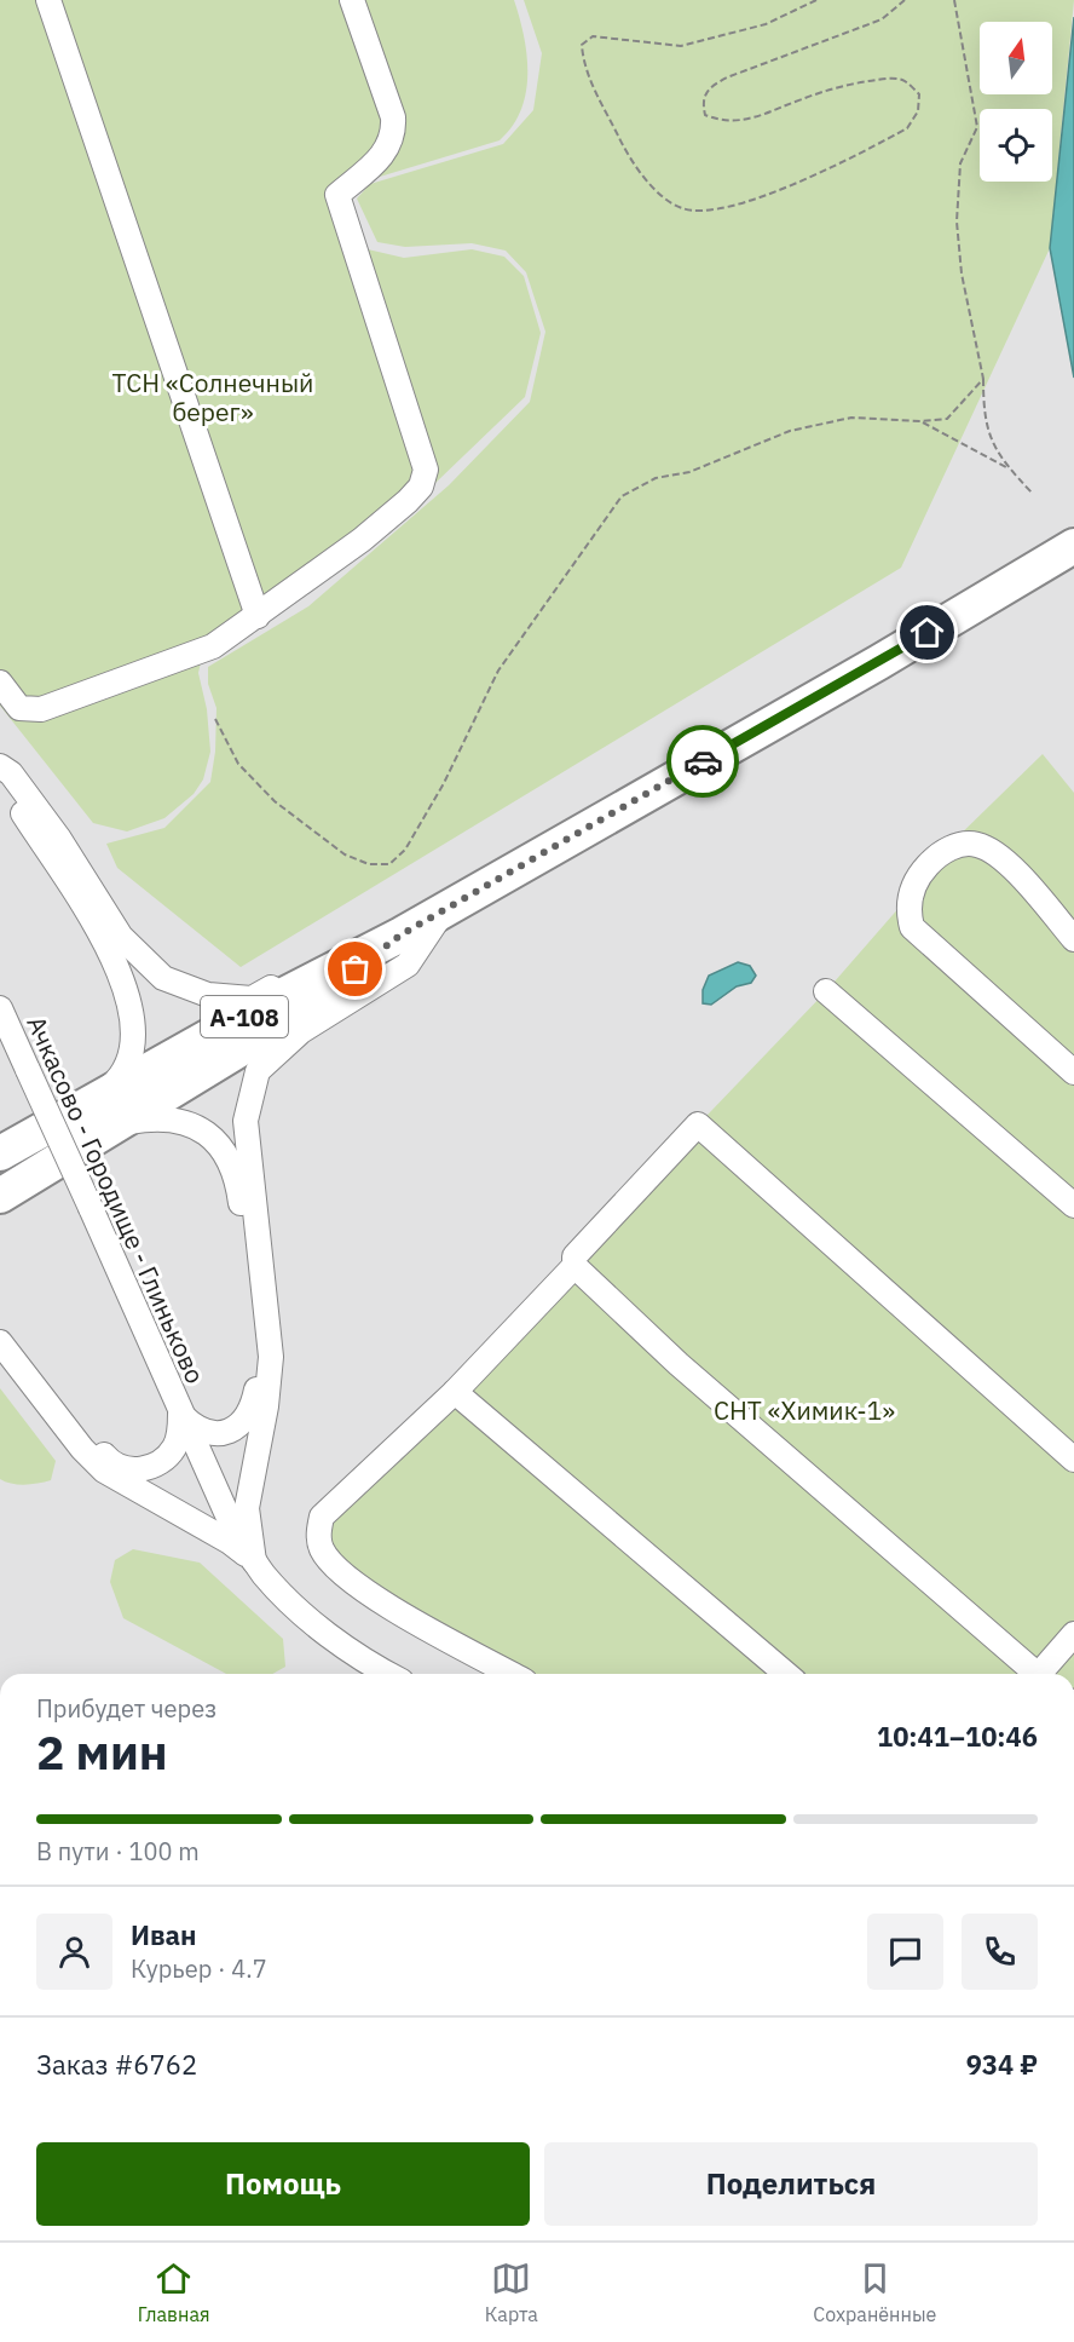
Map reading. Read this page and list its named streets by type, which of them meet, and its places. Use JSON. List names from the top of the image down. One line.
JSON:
{"streets":{"highway":["А-108"],"street":["Ачкасово - Городище - Глиньково"]},"parks":["ТСН «Солнечный берег»","СНТ «Химик-1»"],"north":"top","page":{"heading":["2 мин","Прибудет через","10:41–10:46"],"panel":["Иван","Курьер · 4.7","Заказ #6762","934 ₽"],"bar":"В пути · 100 m","buttons":["Помощь","Поделиться"],"tabs":["Главная","Карта","Сохранённые"]}}
